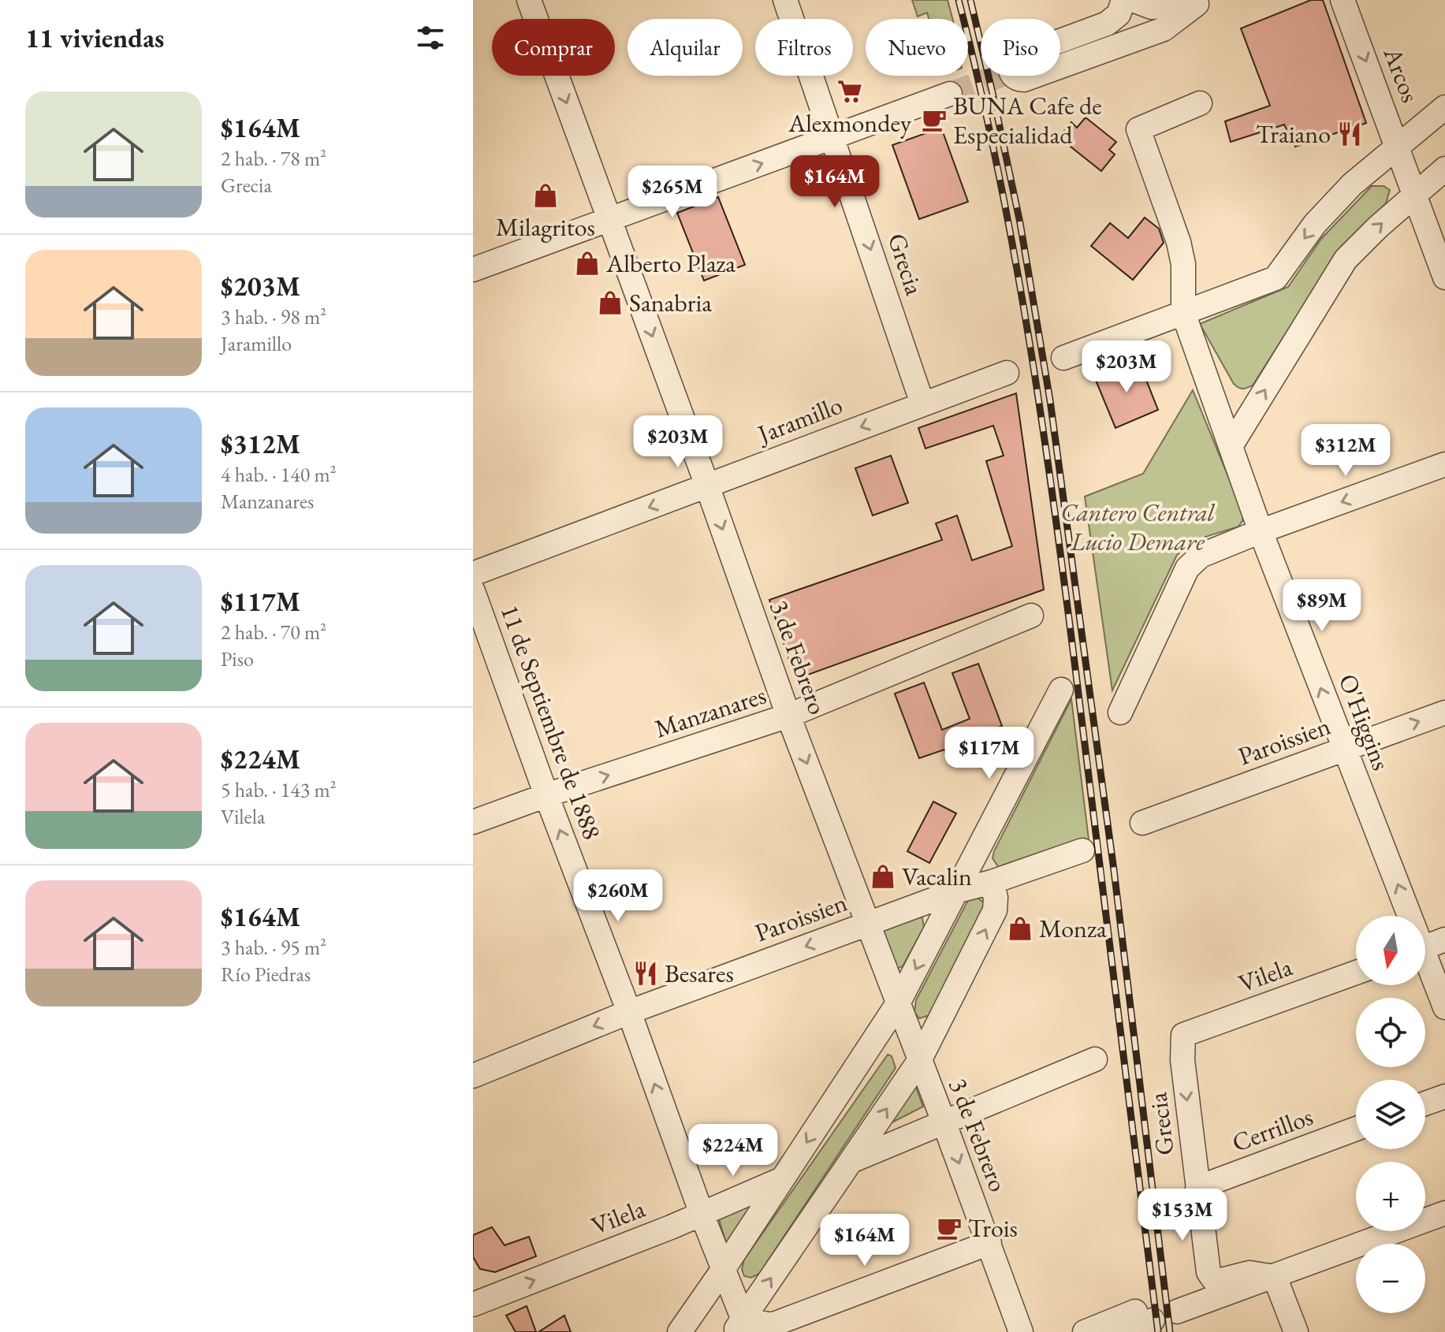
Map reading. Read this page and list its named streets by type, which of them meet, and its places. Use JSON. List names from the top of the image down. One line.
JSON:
{"streets":{"street":["Arcos","Grecia","Jaramillo","3 de Febrero","Manzanares","11 de Septiembre de 1888","O'Higgins","Paroissien","Vilela","Cerrillos"]},"crossings":[["Grecia","Jaramillo"],["Grecia","Vilela"],["Grecia","Cerrillos"],["Jaramillo","3 de Febrero"],["3 de Febrero","Manzanares"],["3 de Febrero","Paroissien"],["Manzanares","11 de Septiembre de 1888"],["11 de Septiembre de 1888","Paroissien"],["11 de Septiembre de 1888","Vilela"],["O'Higgins","Paroissien"]],"one_way":["Arcos","Grecia","Jaramillo","3 de Febrero","Manzanares","11 de Septiembre de 1888","O'Higgins","Vilela"],"parks":["Cantero Central Lucio Demare"],"places":{"supermarket":["Alexmondey"],"cafe":["BUNA Cafe de Especialidad","Trois"],"restaurant":["Traiano","Besares"],"shop":["Milagritos","Alberto Plaza","Sanabria","Vacalin","Monza"]},"north":"bottom","page":{"heading":"11 viviendas","chip":["Comprar","Alquilar","Filtros","Nuevo","Piso"],"list":[{"name":"$164M","note":"2 hab. · 78 m² · Grecia"},{"name":"$203M","note":"3 hab. · 98 m² · Jaramillo"},{"name":"$312M","note":"4 hab. · 140 m² · Manzanares"},{"name":"$117M","note":"2 hab. · 70 m² · Piso"},{"name":"$224M","note":"5 hab. · 143 m² · Vilela"},{"name":"$164M","note":"3 hab. · 95 m² · Río Piedras"}],"price":["$164M","$265M","$203M","$203M","$312M","$89M","$117M","$260M","$224M","$153M","$164M"],"map_buttons":["+","−"]}}
